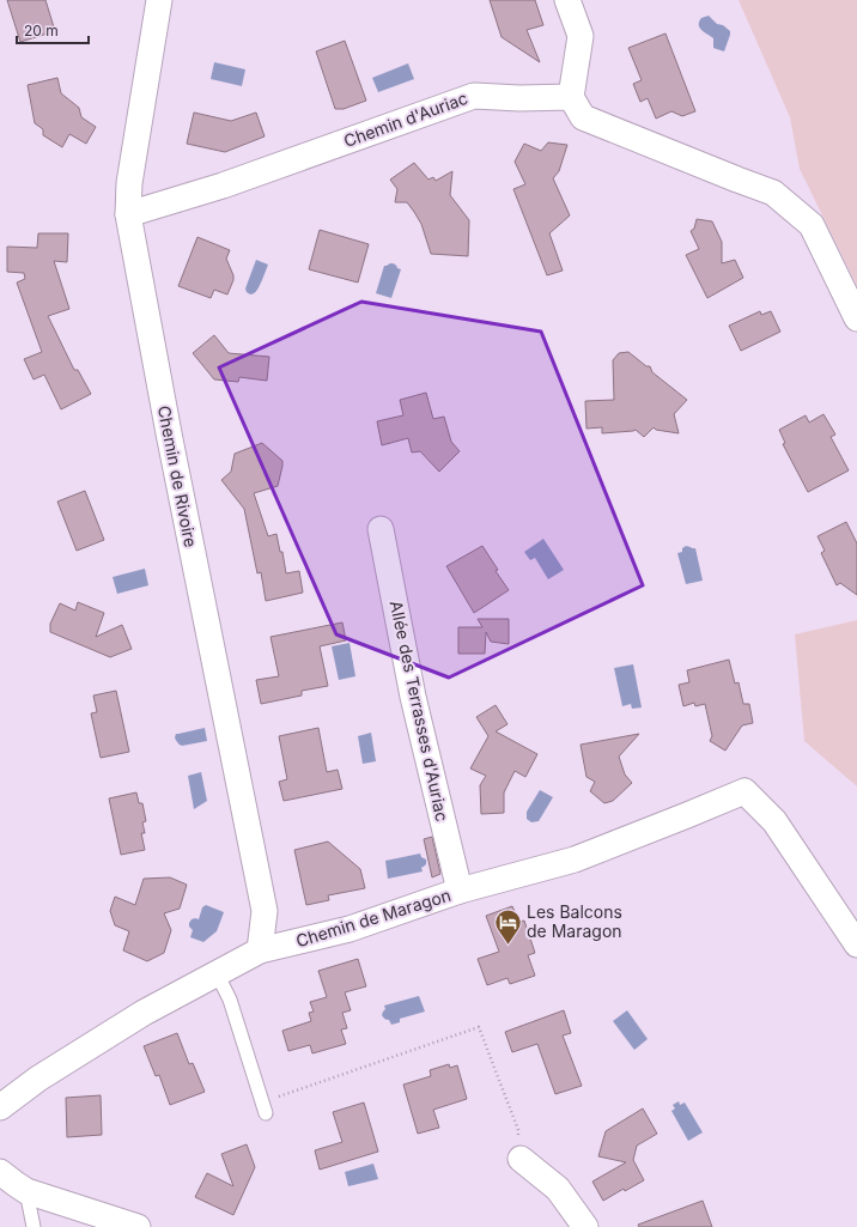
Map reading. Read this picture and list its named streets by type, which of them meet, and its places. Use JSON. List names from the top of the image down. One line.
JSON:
{"streets":{"street":["Chemin d'Auriac","Chemin de Rivoire","Allée des Terrasses d'Auriac","Chemin de Maragon"]},"crossings":[["Chemin d'Auriac","Chemin de Rivoire"],["Chemin de Rivoire","Chemin de Maragon"],["Allée des Terrasses d'Auriac","Chemin de Maragon"]],"places":{"hotel":["Les Balcons de Maragon"]},"scale_bar":"20 m"}
